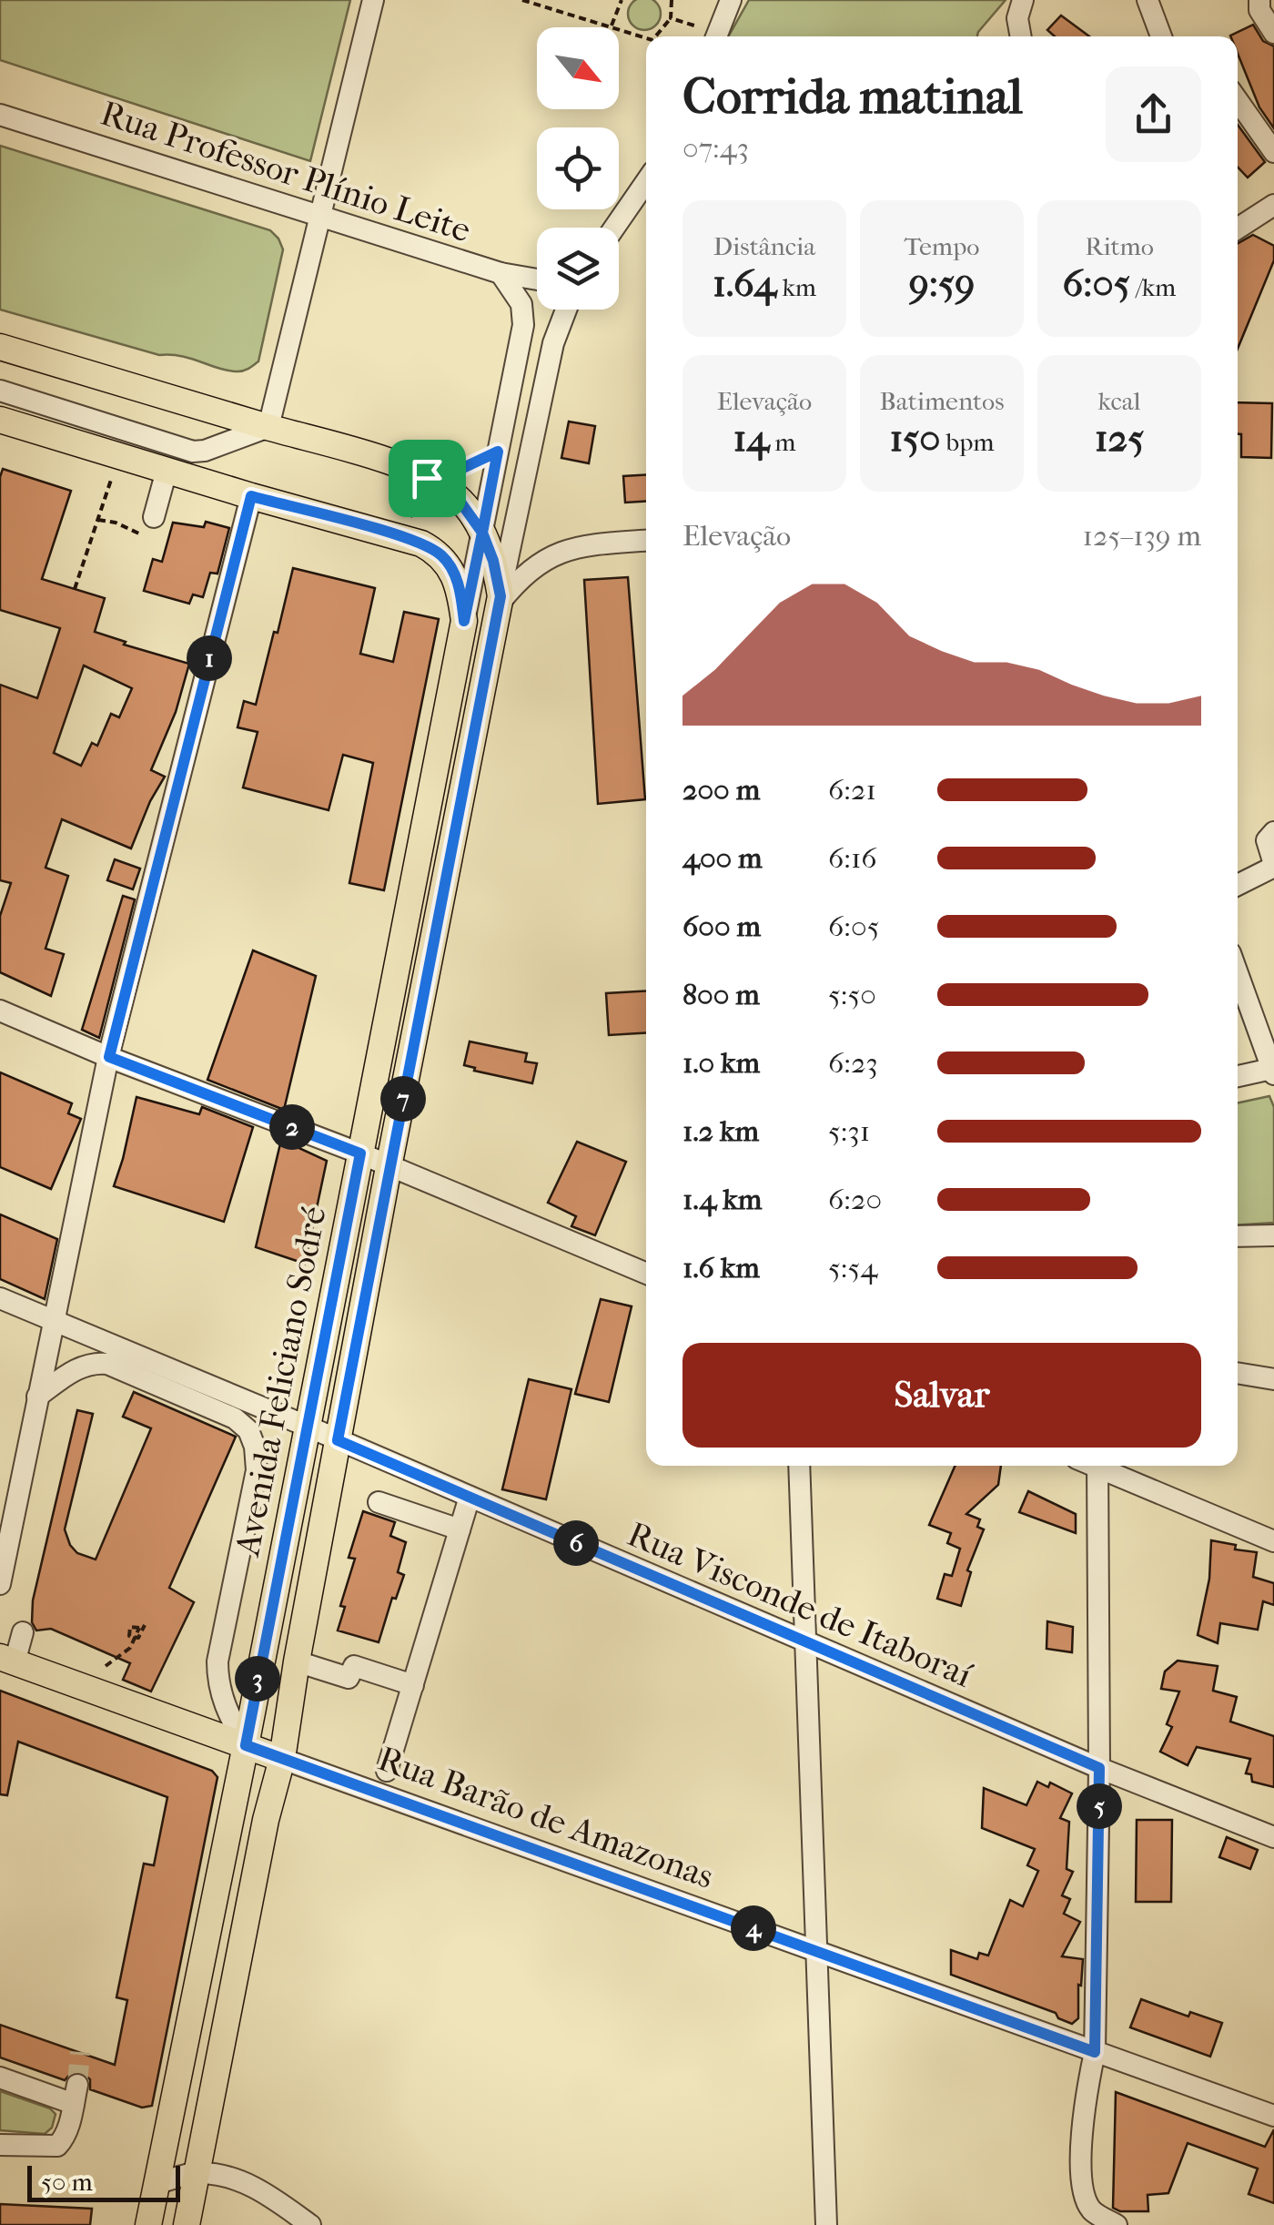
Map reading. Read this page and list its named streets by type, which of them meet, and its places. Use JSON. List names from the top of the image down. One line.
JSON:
{"streets":{"main road":["Avenida Feliciano Sodré","Rua Barão de Amazonas"],"street":["Rua Professor Plínio Leite","Rua Visconde de Itaboraí"]},"crossings":[["Avenida Feliciano Sodré","Rua Visconde de Itaboraí"],["Avenida Feliciano Sodré","Rua Barão de Amazonas"]],"scale_bar":"50 m","north":"bottom right","page":{"heading":["Corrida matinal","07:43"],"stats":[["Distância","1.64 km"],["Tempo","9:59"],["Ritmo","6:05 /km"],["Elevação","14 m"],["Batimentos","150 bpm"],["kcal","125"]],"chart":["Elevação","125–139 m"],"pins":["1","7","2","6","3","5","4"],"list":[{"name":"200 m","note":"6:21"},{"name":"400 m","note":"6:16"},{"name":"600 m","note":"6:05"},{"name":"800 m","note":"5:50"},{"name":"1.0 km","note":"6:23"},{"name":"1.2 km","note":"5:31"},{"name":"1.4 km","note":"6:20"},{"name":"1.6 km","note":"5:54"}],"buttons":"Salvar","scale":"50 m"}}
